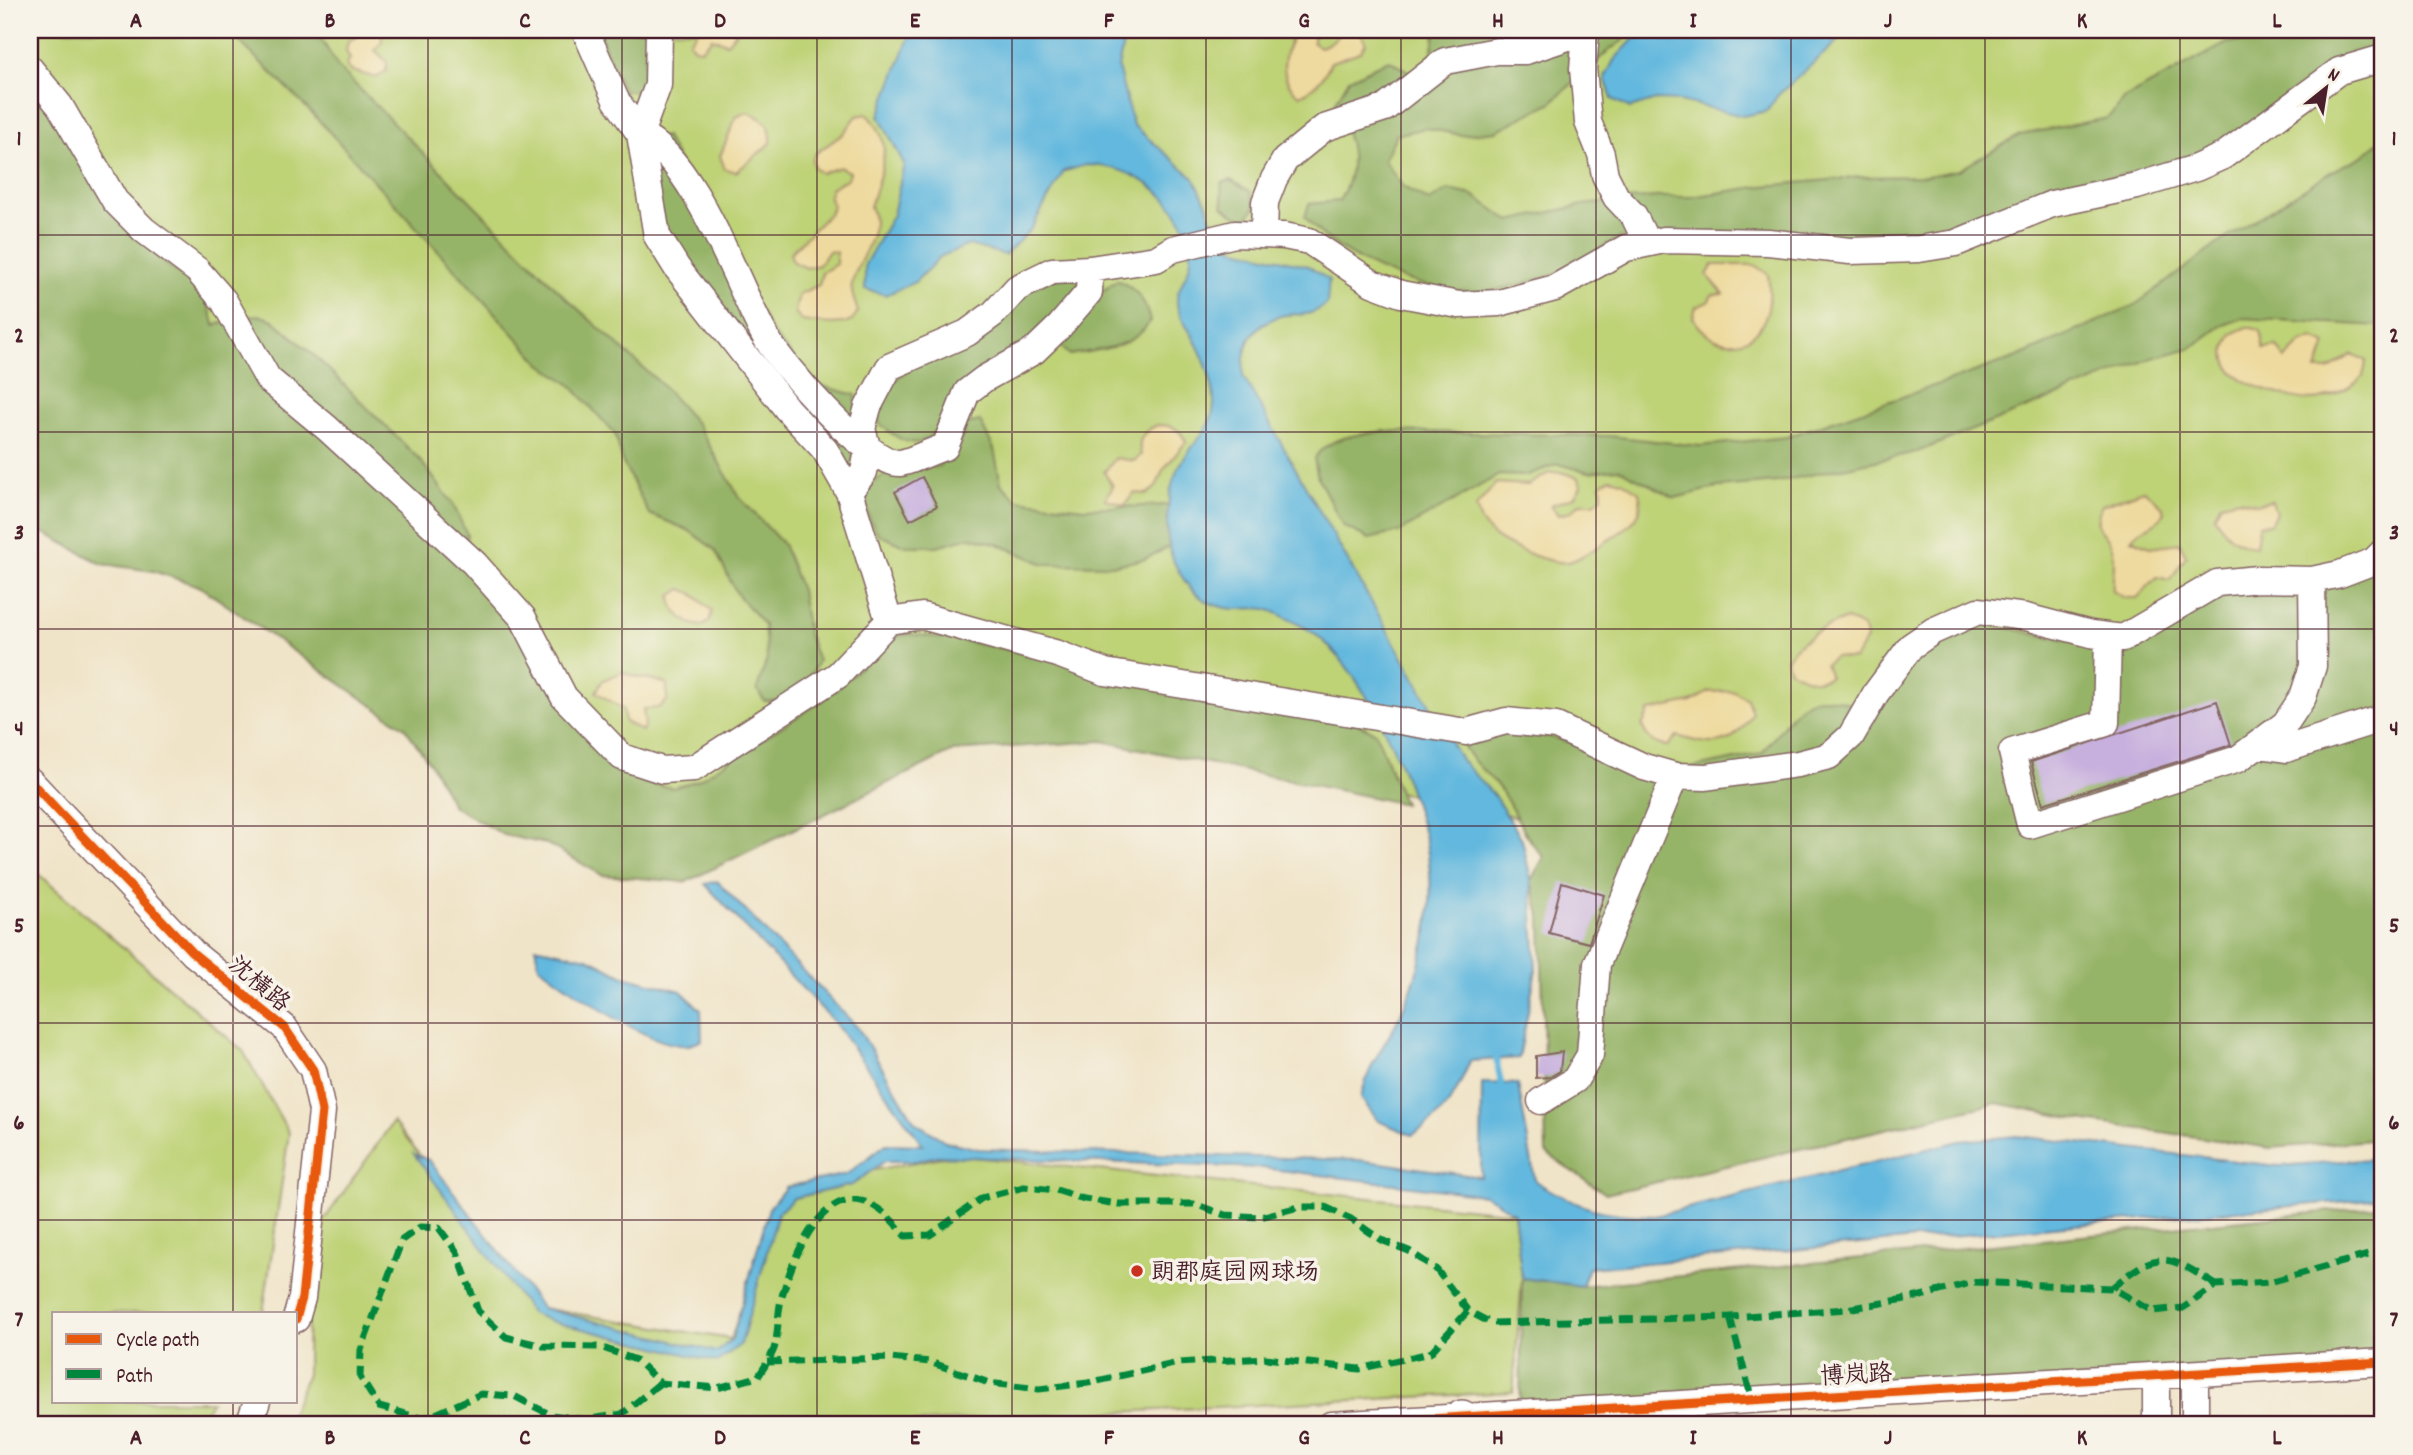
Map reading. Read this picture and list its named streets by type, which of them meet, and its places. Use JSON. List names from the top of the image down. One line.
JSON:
{"streets":{"street":["沈横路","博岚路"]},"places":["朗郡庭园网球场"],"legend":["Cycle path","Path"],"north":"top right","grid":{"columns":["A","B","C","D","E","F","G","H","I","J","K","L"],"rows":["1","2","3","4","5","6","7"]}}
